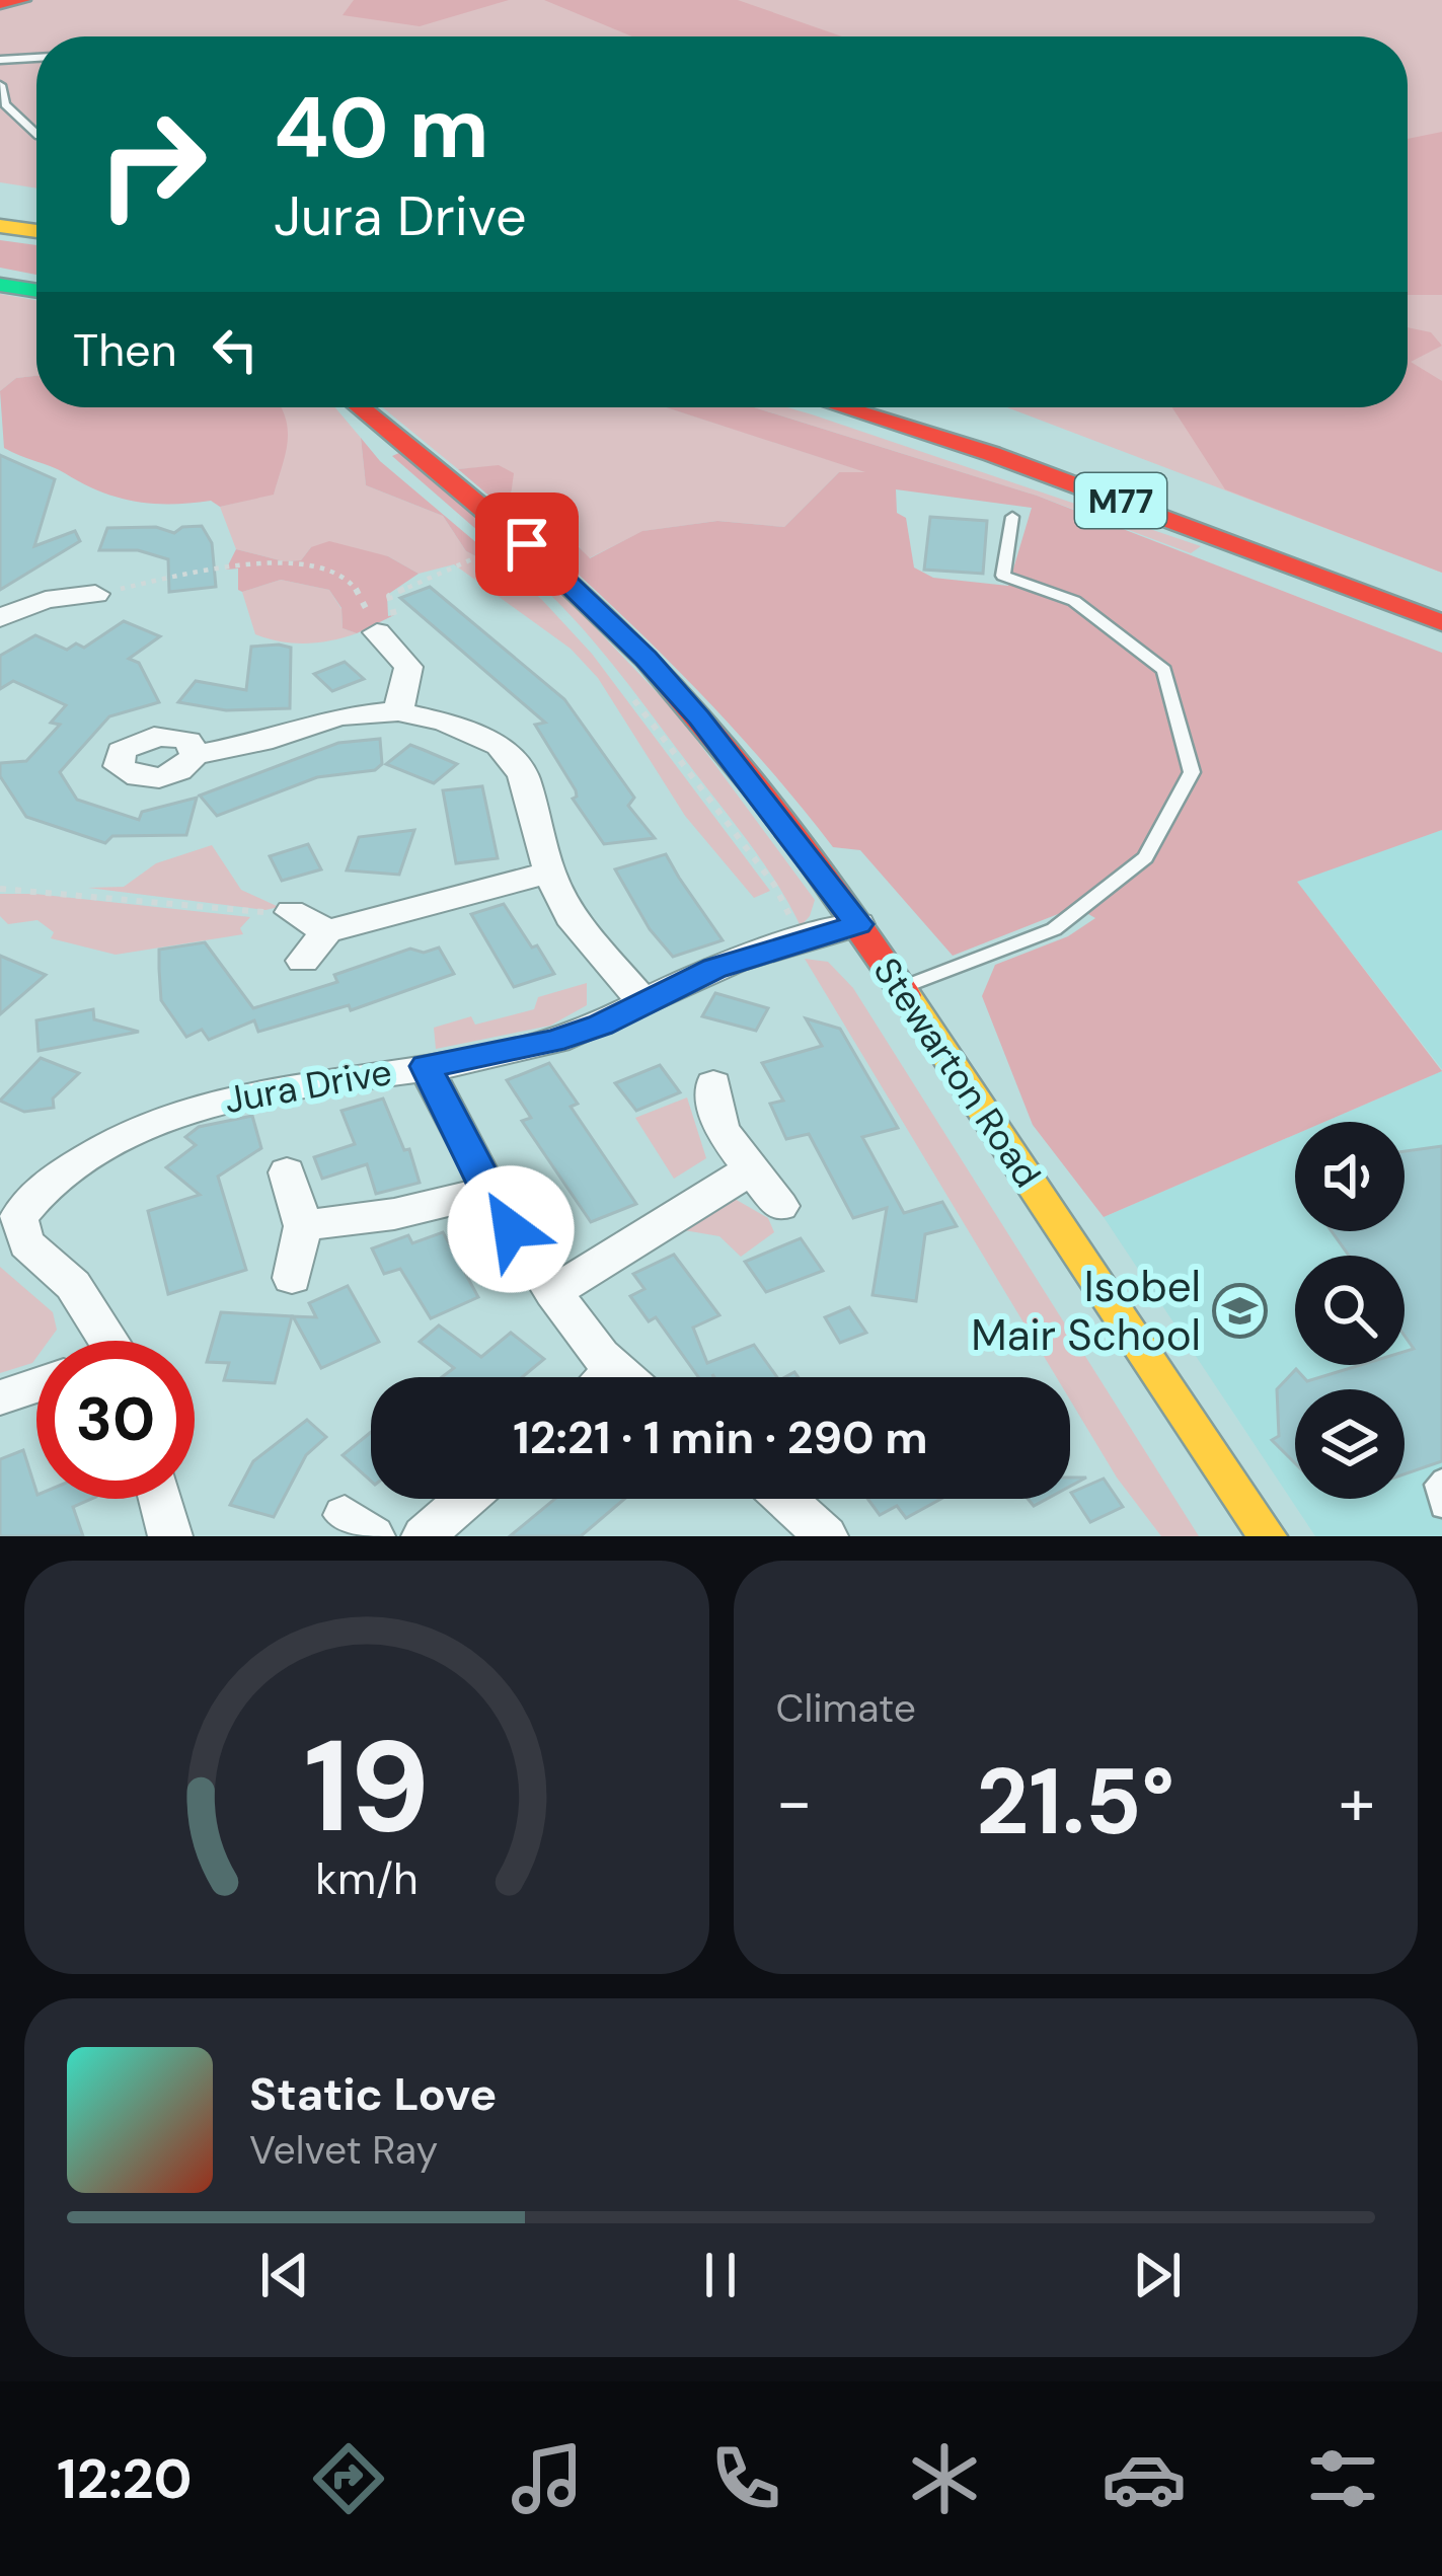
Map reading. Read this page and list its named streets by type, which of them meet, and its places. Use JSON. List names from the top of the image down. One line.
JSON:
{"streets":{"main road":["M77","Stewarton Road"],"street":["Jura Drive"]},"crossings":[["Stewarton Road","Jura Drive"]],"places":{"school or university":["Isobel Mair School"]},"page":{"turn":["40 m","Jura Drive"],"then":"Then","limit":"30","trip":"12:21 · 1 min · 290 m","tile":"Climate","heat":["−","21.5°","+"],"song":["Static Love","Velvet Ray"],"tabs":"12:20","gauge":["19","km/h"]}}
